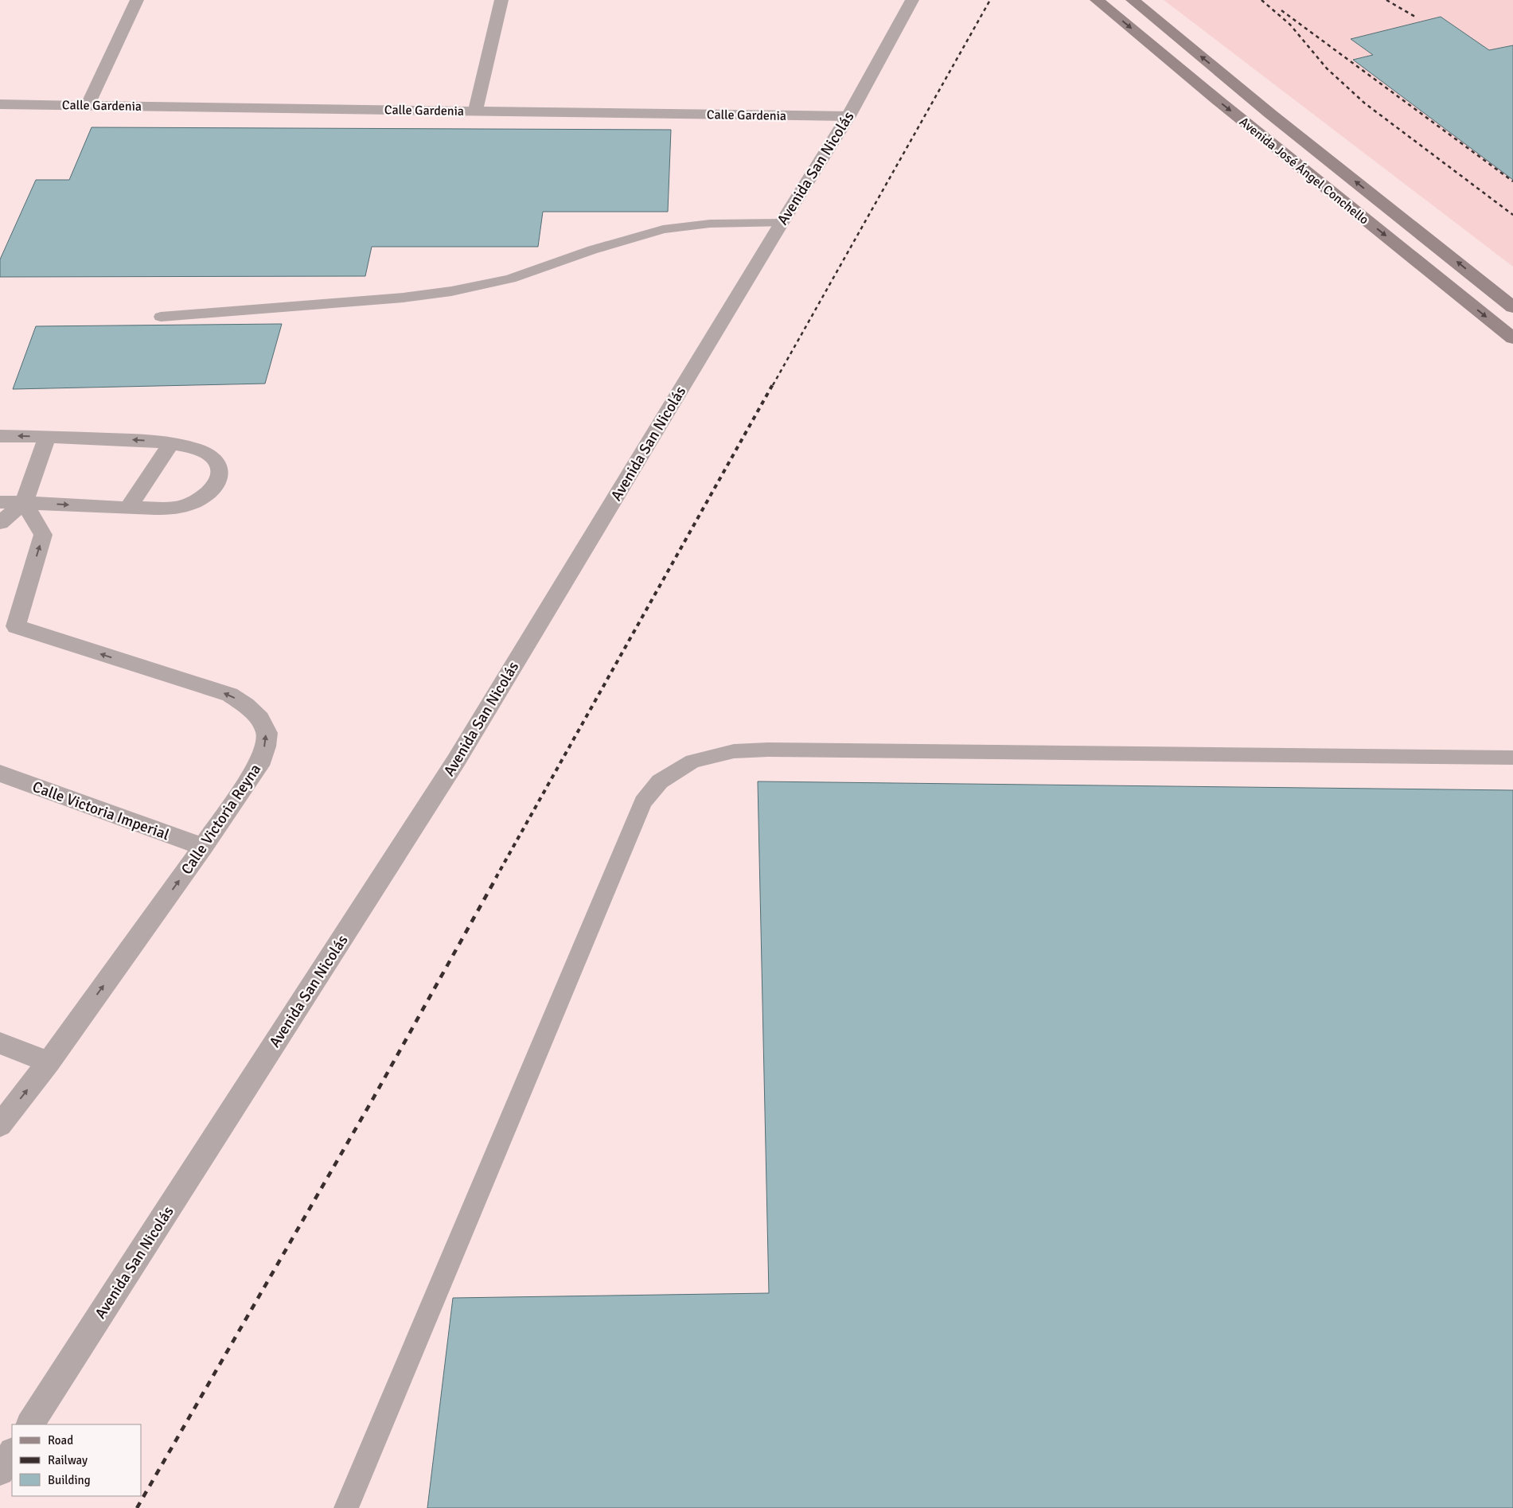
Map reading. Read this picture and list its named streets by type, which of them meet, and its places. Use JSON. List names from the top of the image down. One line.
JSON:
{"streets":{"main road":["Avenida José Ángel Conchello"],"street":["Calle Gardenia","Avenida San Nicolás","Calle Victoria Imperial","Calle Victoria Reyna"]},"crossings":[["Calle Gardenia","Avenida San Nicolás"],["Calle Victoria Imperial","Calle Victoria Reyna"]],"legend":["Road","Railway","Building"]}
